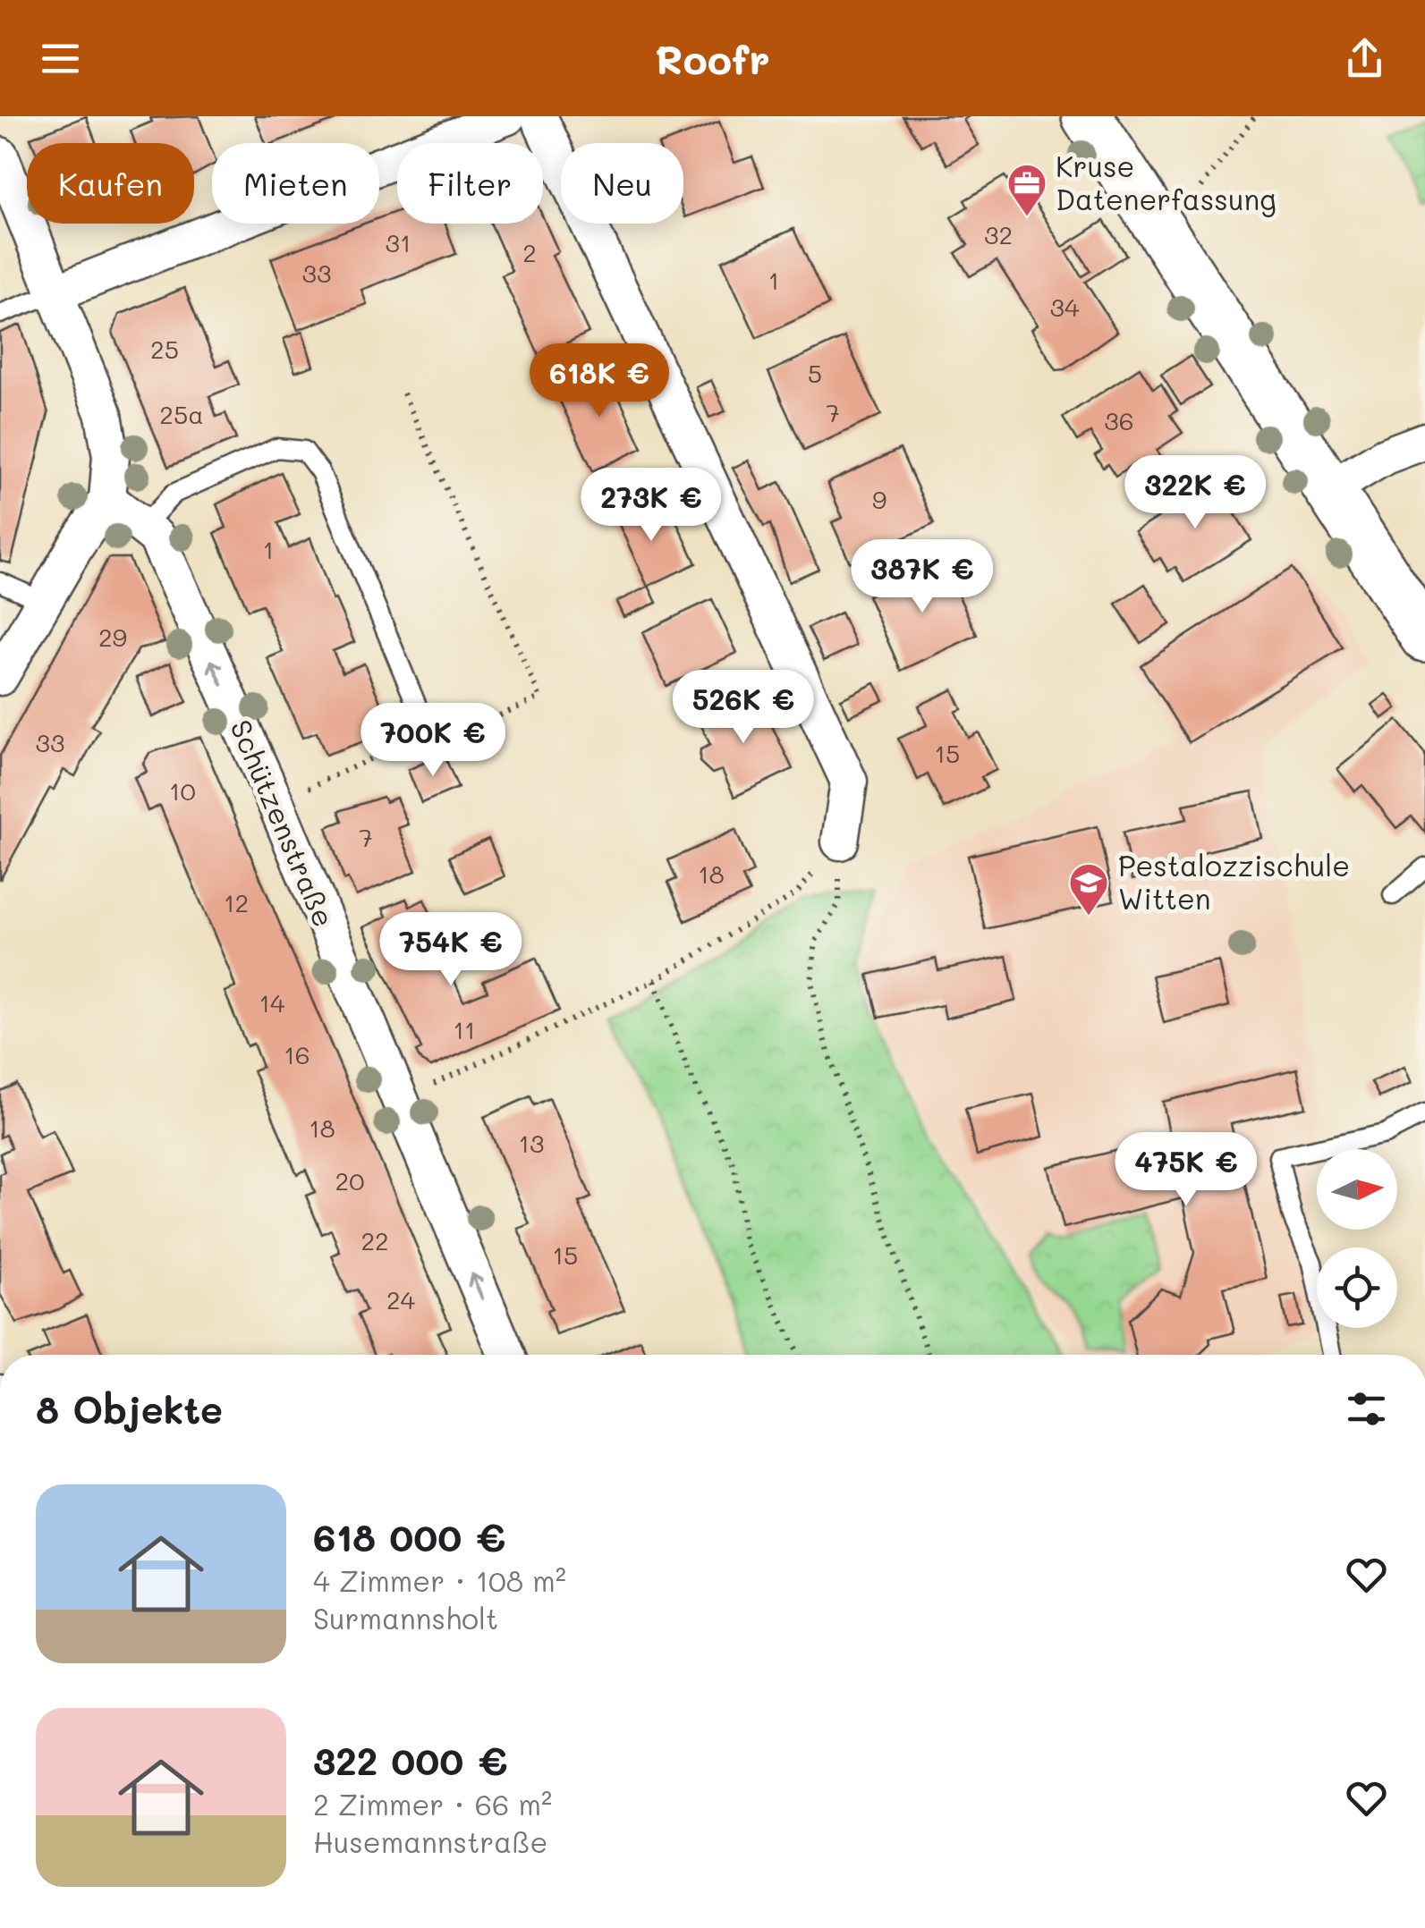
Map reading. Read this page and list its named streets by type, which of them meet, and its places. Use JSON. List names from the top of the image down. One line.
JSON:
{"streets":{"street":["Schützenstraße"]},"one_way":["Schützenstraße"],"places":{"office":["Kruse Datenerfassung"],"school or university":["Pestalozzischule Witten"]},"house_numbers":["32","31","2","33","1","34","25","5","7","25a","36","9","1","29","33","15","10","7","18","12","14","11","16","18","13","20","22","15","24"],"north":"right","page":{"header":"Roofr","chip":["Kaufen","Mieten","Filter","Neu"],"price":["618K €","322K €","273K €","387K €","526K €","700K €","754K €","475K €"],"heading":"8 Objekte","list":[{"name":"618 000 €","note":"4 Zimmer · 108 m² · Surmannsholt"},{"name":"322 000 €","note":"2 Zimmer · 66 m² · Husemannstraße"}]}}
